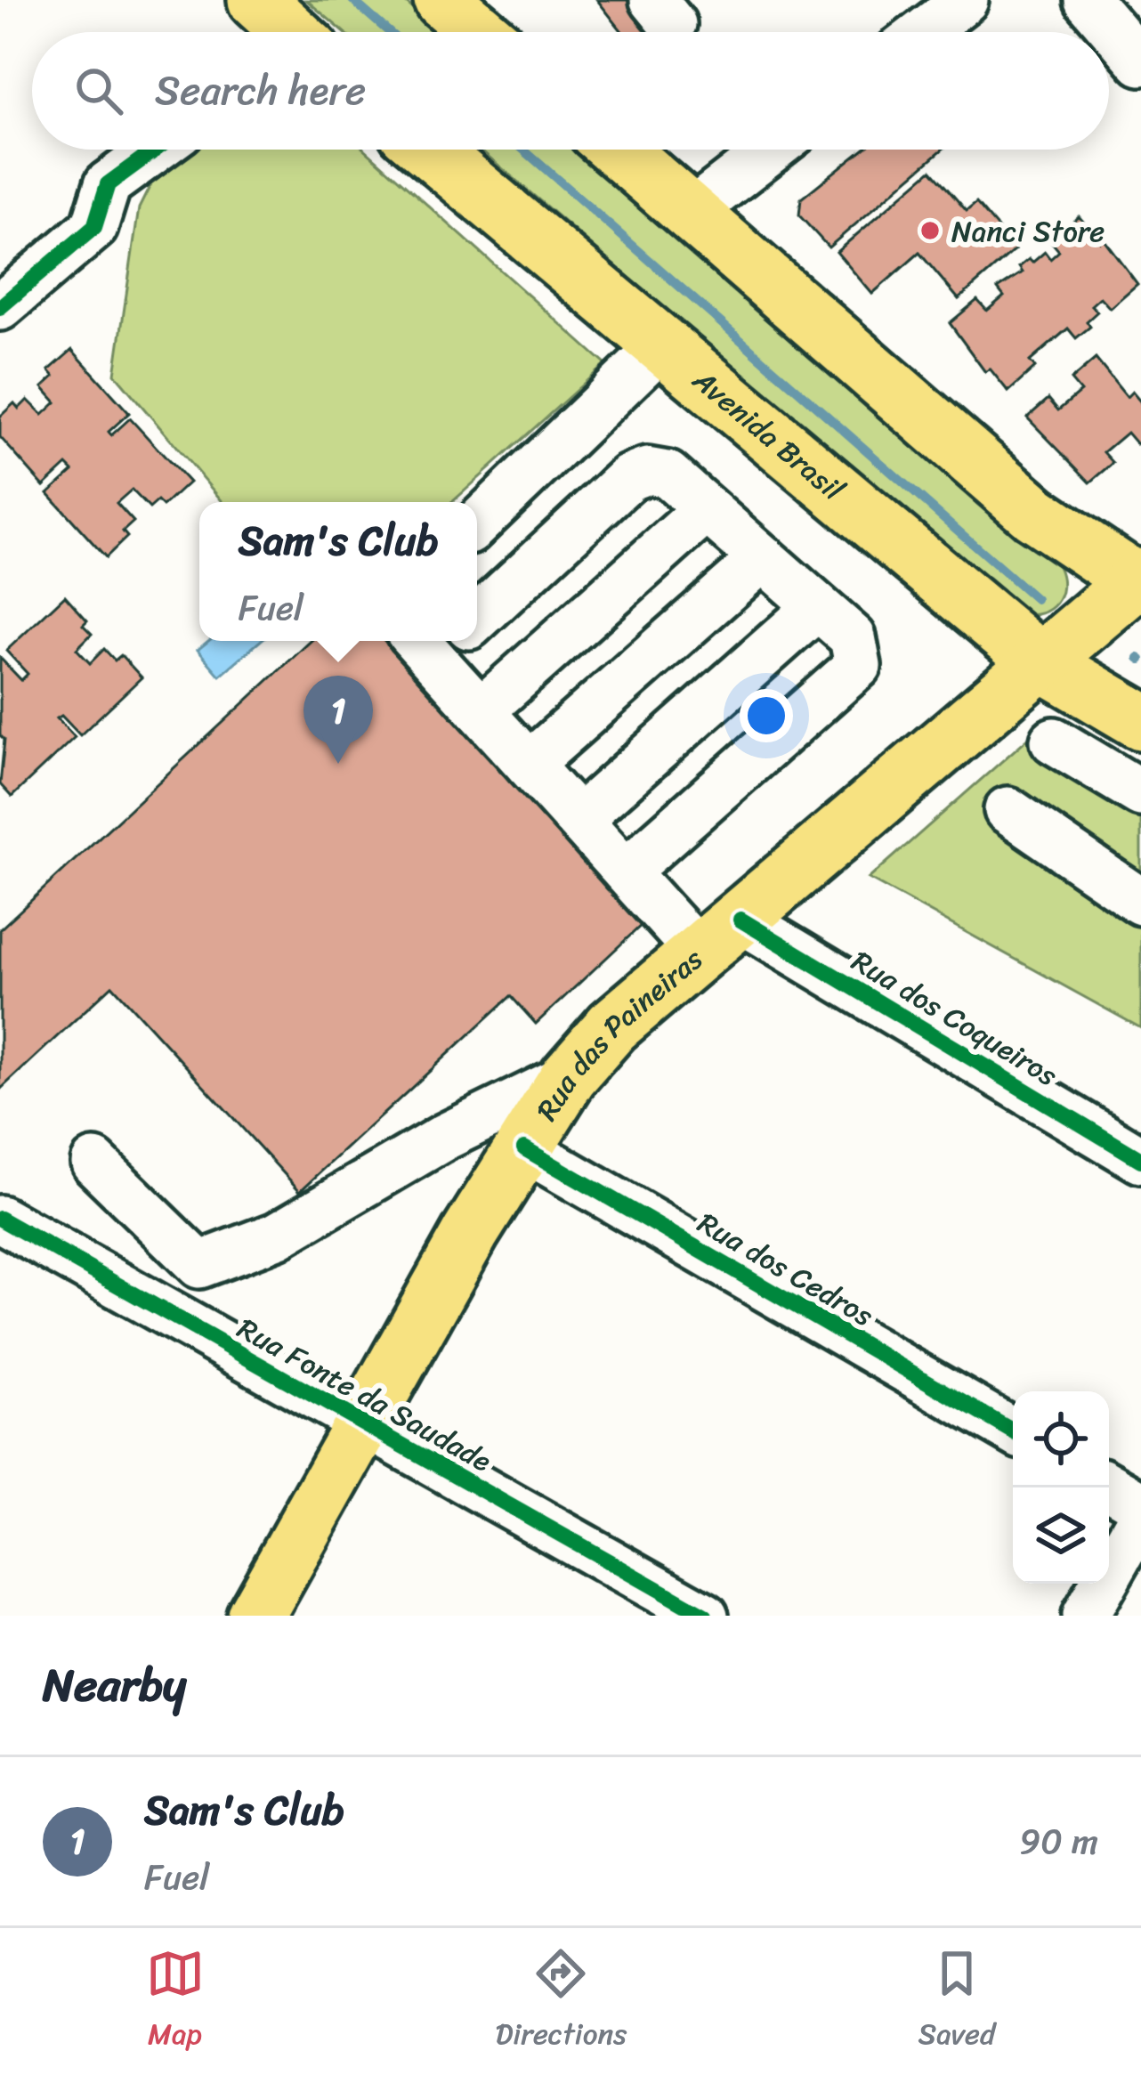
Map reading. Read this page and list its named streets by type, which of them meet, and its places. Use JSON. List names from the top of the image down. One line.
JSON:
{"streets":{"main road":["Avenida Brasil","Rua das Paineiras"],"street":["Rua dos Coqueiros","Rua dos Cedros","Rua Fonte da Saudade"]},"crossings":[["Avenida Brasil","Rua das Paineiras"],["Rua dos Coqueiros","Rua das Paineiras"],["Rua das Paineiras","Rua dos Cedros"],["Rua das Paineiras","Rua Fonte da Saudade"]],"places":["Nanci Store"],"page":{"search":"Search here","popup":["Sam's Club","Fuel"],"pins":"1","heading":"Nearby","list":[{"mark":"1","name":"Sam's Club","note":"Fuel","value":"90 m"}],"nav":["Map","Directions","Saved"]}}
